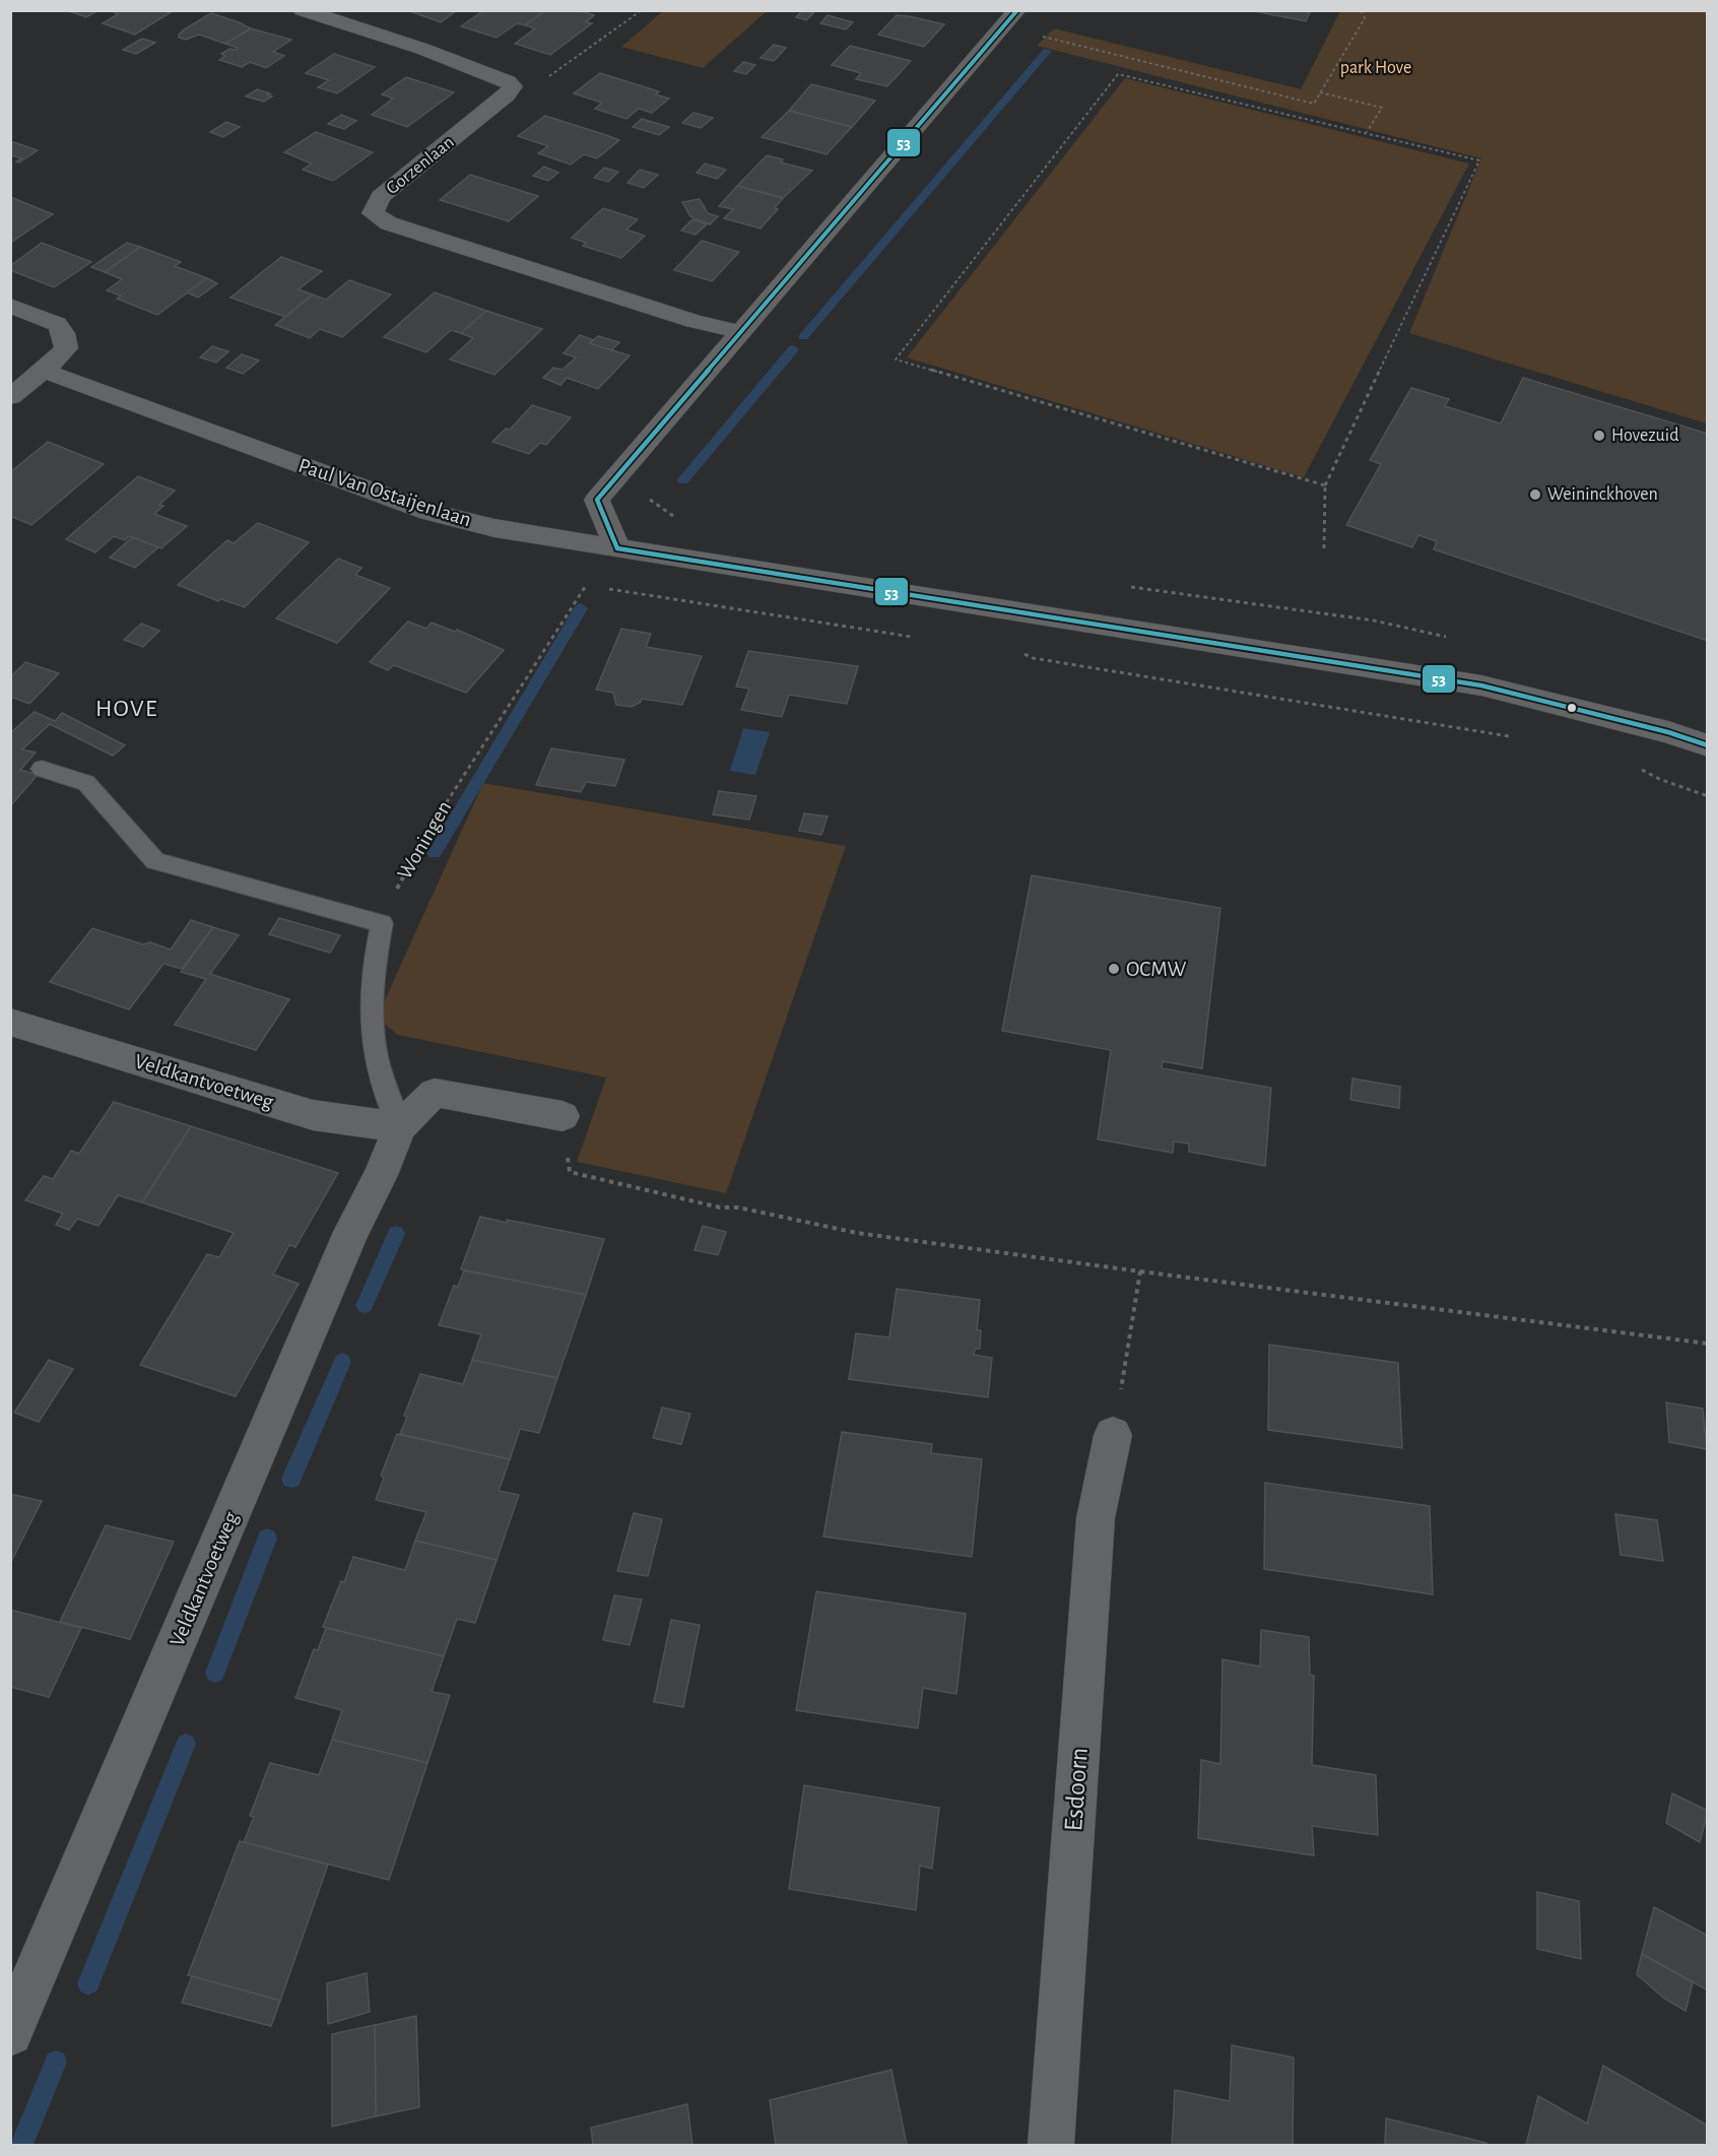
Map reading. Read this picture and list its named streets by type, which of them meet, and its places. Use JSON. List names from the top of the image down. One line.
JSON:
{"streets":{"street":["Gorzenlaan","Paul Van Ostaijenlaan","Veldkantvoetweg","Esdoorn"],"path":["Woningen"]},"districts":["HOVE"],"parks":["park Hove"],"places":["Hovezuid","Weininckhoven","OCMW"],"lines":["transit line 53"]}
